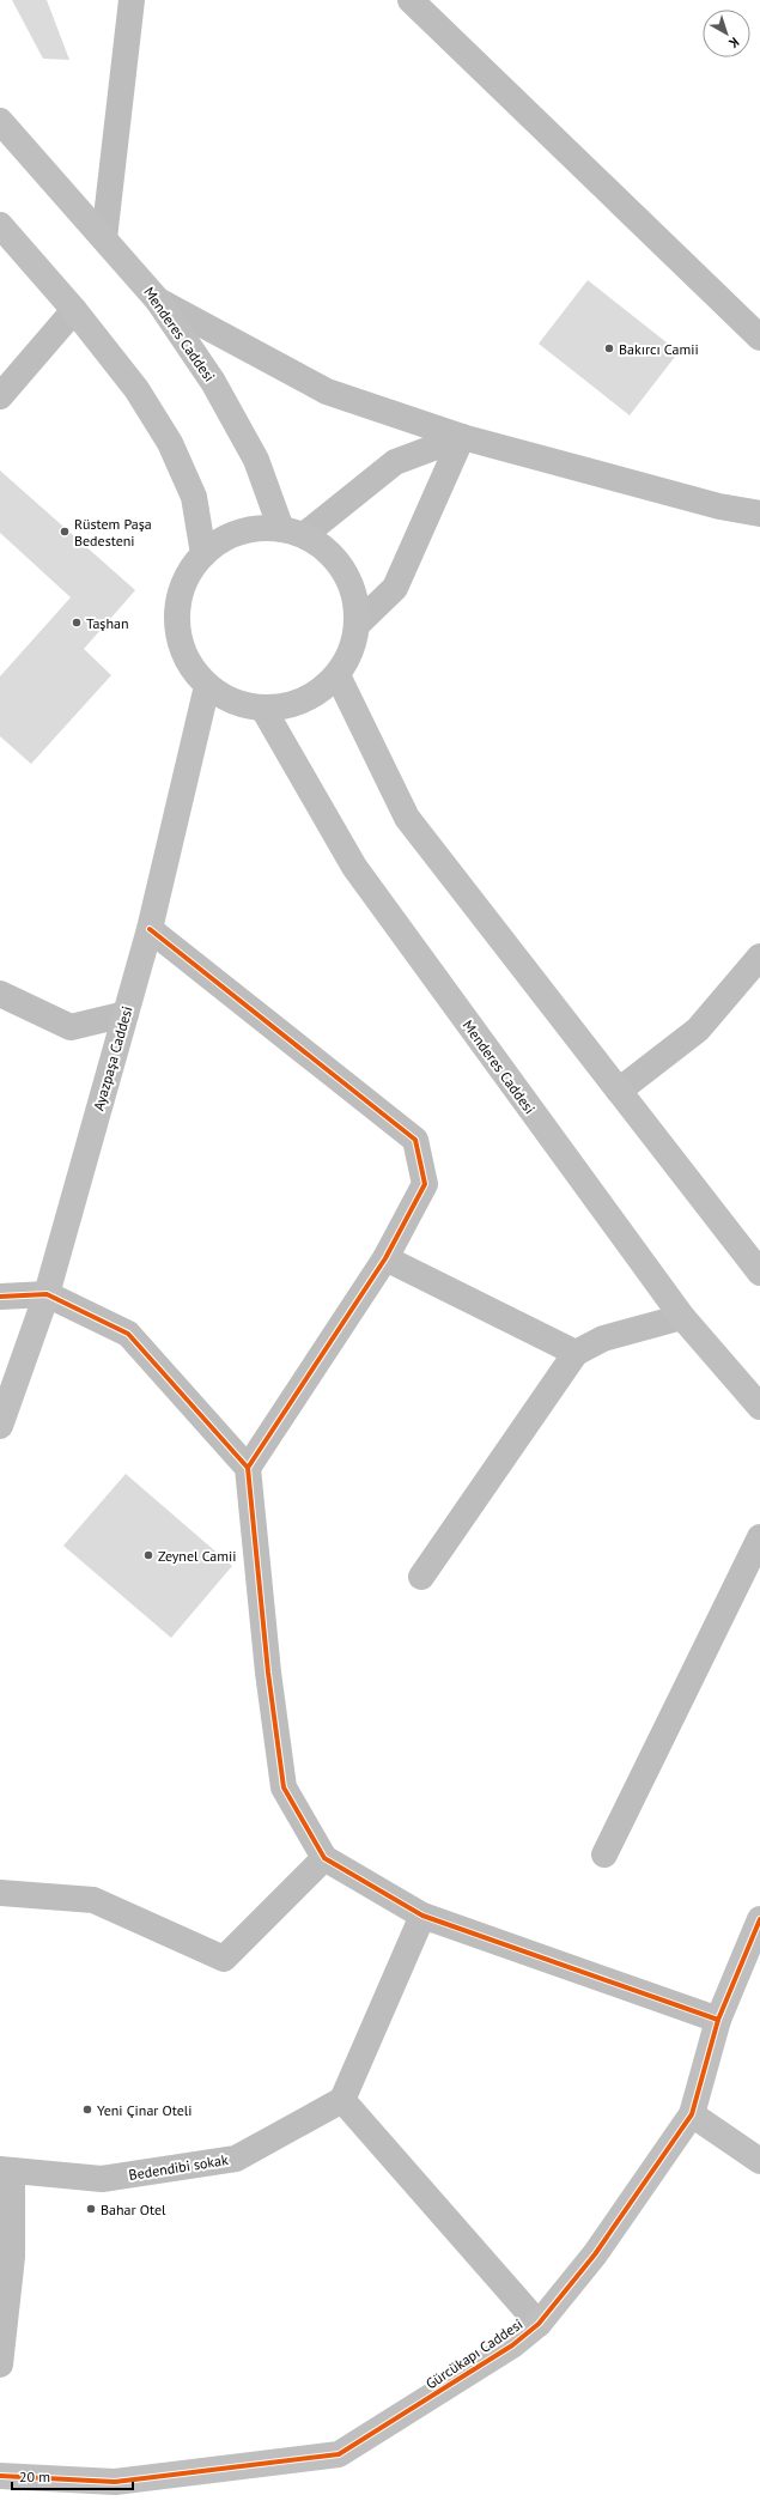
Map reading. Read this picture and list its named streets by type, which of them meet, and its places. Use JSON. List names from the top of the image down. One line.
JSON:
{"streets":{"main road":["Menderes Caddesi","Ayazpaşa Caddesi","Gürcükapı Caddesi"],"street":["Bedendibi sokak"]},"places":["Bakırcı Camii","Rüstem Paşa Bedesteni","Taşhan","Zeynel Camii","Yeni Çinar Oteli","Bahar Otel"],"scale_bar":"20 m","north":"bottom right"}
